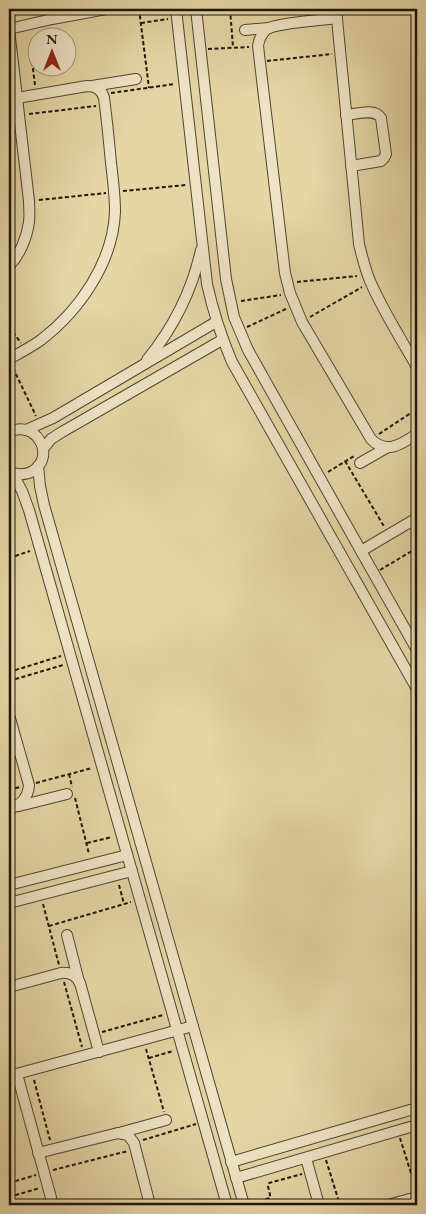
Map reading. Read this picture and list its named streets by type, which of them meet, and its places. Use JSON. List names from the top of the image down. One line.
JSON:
{"north":"top"}
